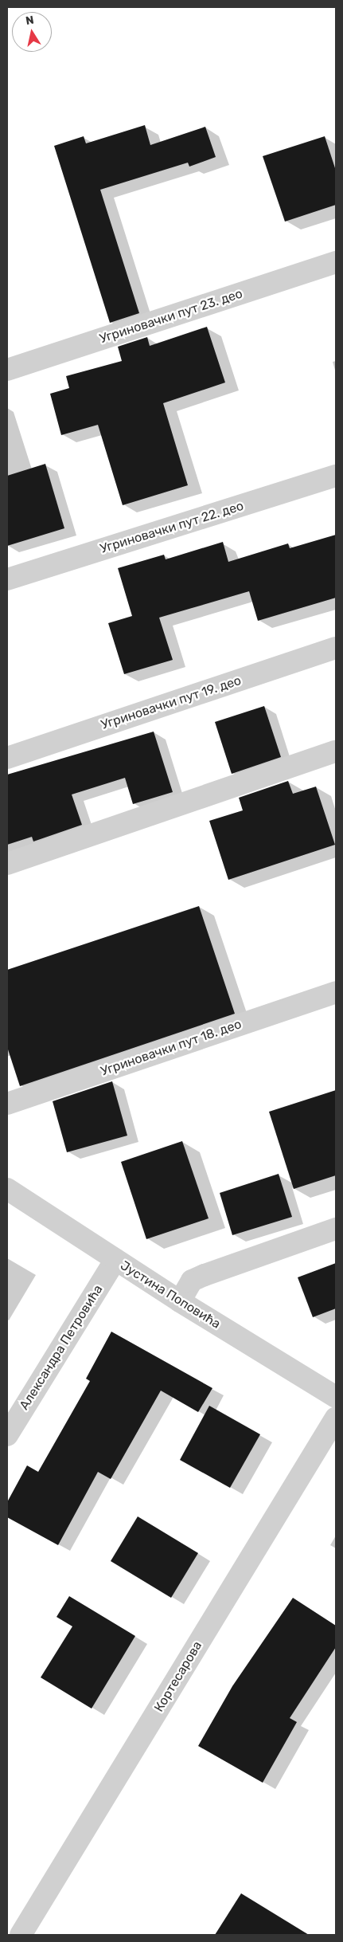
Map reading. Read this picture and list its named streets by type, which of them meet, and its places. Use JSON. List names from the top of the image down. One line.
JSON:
{"streets":{"street":["Угриновачки пут 23. део","Угриновачки пут 22. део","Угриновачки пут 19. део","Угриновачки пут 18. део","Јустина Поповића","Александра Петровића","Кортесарова"]},"crossings":[["Јустина Поповића","Александра Петровића"]],"north":"top"}
